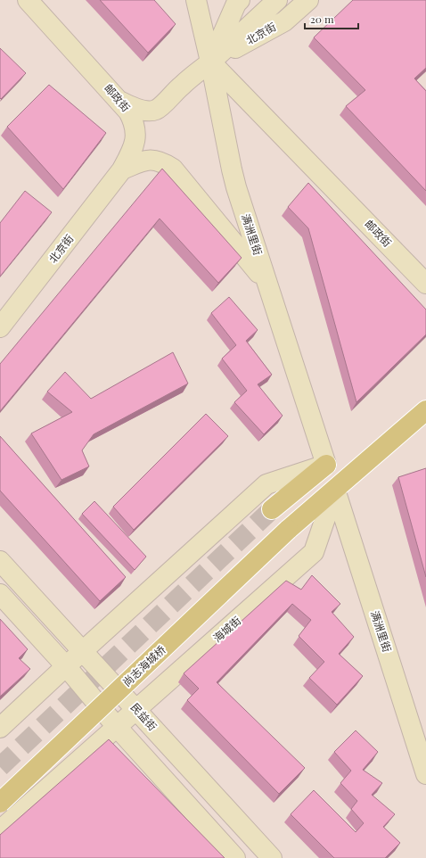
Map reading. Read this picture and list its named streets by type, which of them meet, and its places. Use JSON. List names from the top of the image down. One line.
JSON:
{"streets":{"main road":["北京街","邮政街","满洲里街","海城街","尚志海城桥","民益街"]},"crossings":[["北京街","邮政街"],["北京街","满洲里街"],["邮政街","满洲里街"],["满洲里街","海城街"],["满洲里街","尚志海城桥"],["海城街","尚志海城桥"],["海城街","民益街"]],"scale_bar":"20 m"}
